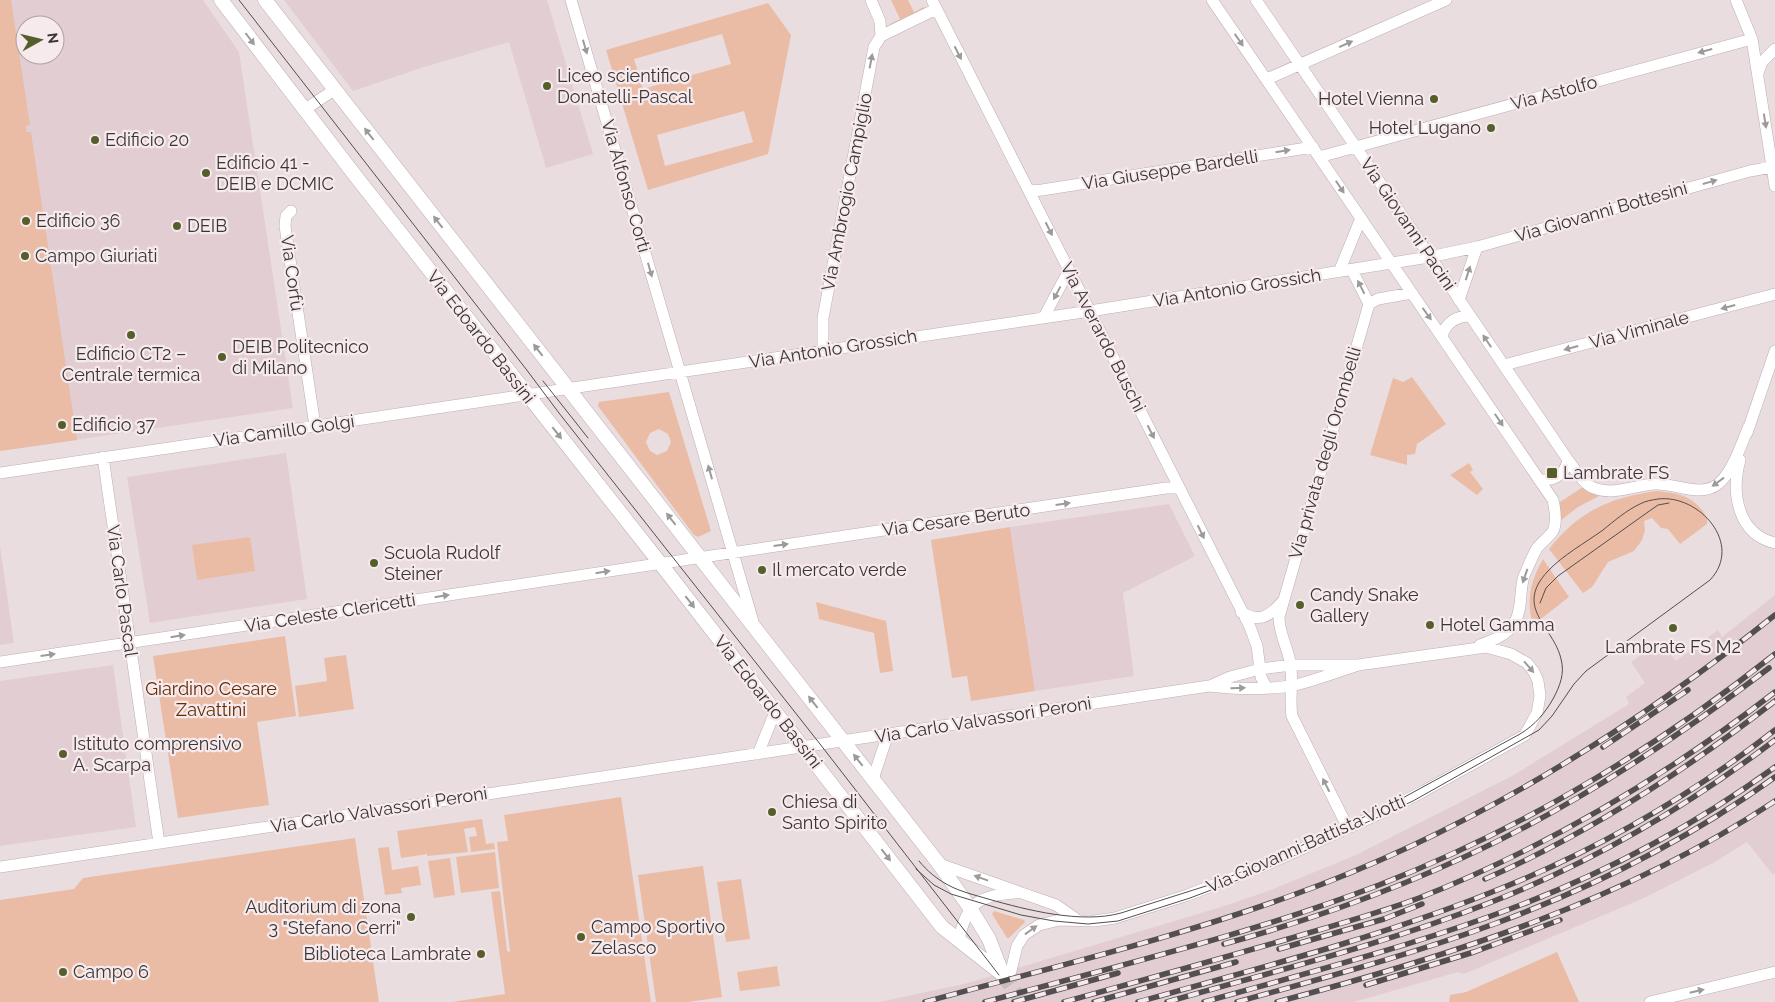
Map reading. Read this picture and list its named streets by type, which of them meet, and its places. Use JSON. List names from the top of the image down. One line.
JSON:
{"streets":{"street":["Via Astolfo","Via Giuseppe Bardelli","Via Alfonso Corti","Via Ambrogio Campiglio","Via Giovanni Bottesini","Via Giovanni Pacini","Via Corfù","Via Antonio Grossich","Via Viminale","Via Edoardo Bassini","Via Averardo Buschi","Via Camillo Golgi","Via privata degli Orombelli","Via Cesare Beruto","Via Carlo Pascal","Via Celeste Clericetti","Via Carlo Valvassori Peroni","Via Giovanni Battista Viotti"]},"crossings":[["Via Astolfo","Via Giovanni Pacini"],["Via Giuseppe Bardelli","Via Giovanni Pacini"],["Via Giuseppe Bardelli","Via Averardo Buschi"],["Via Alfonso Corti","Via Antonio Grossich"],["Via Alfonso Corti","Via Edoardo Bassini"],["Via Ambrogio Campiglio","Via Antonio Grossich"],["Via Giovanni Bottesini","Via Giovanni Pacini"],["Via Giovanni Bottesini","Via Antonio Grossich"],["Via Giovanni Pacini","Via Antonio Grossich"],["Via Giovanni Pacini","Via Viminale"],["Via Giovanni Pacini","Via privata degli Orombelli"],["Via Giovanni Pacini","Via Carlo Valvassori Peroni"],["Via Corfù","Via Camillo Golgi"],["Via Antonio Grossich","Via Edoardo Bassini"],["Via Antonio Grossich","Via Averardo Buschi"],["Via Edoardo Bassini","Via Camillo Golgi"],["Via Edoardo Bassini","Via Cesare Beruto"],["Via Edoardo Bassini","Via Celeste Clericetti"],["Via Edoardo Bassini","Via Carlo Valvassori Peroni"],["Via Averardo Buschi","Via Cesare Beruto"],["Via Averardo Buschi","Via Carlo Valvassori Peroni"],["Via Camillo Golgi","Via Carlo Pascal"],["Via privata degli Orombelli","Via Carlo Valvassori Peroni"],["Via Carlo Pascal","Via Celeste Clericetti"],["Via Carlo Pascal","Via Carlo Valvassori Peroni"],["Via Carlo Valvassori Peroni","Via Giovanni Battista Viotti"]],"one_way":["Via Astolfo","Via Giuseppe Bardelli","Via Alfonso Corti","Via Ambrogio Campiglio","Via Giovanni Bottesini","Via Viminale","Via Averardo Buschi","Via Cesare Beruto","Via Celeste Clericetti"],"parks":["Giardino Cesare Zavattini"],"places":{"other":["Liceo scientifico Donatelli-Pascal","Hotel Vienna","Hotel Lugano","Edificio 20","Edificio 41 - DEIB e DCMIC","Edificio 36","DEIB","Campo Giuriati","Edificio CT2 – Centrale termica","DEIB Politecnico di Milano","Edificio 37","Scuola Rudolf Steiner","Il mercato verde","Candy Snake Gallery","Hotel Gamma","Lambrate FS M2","Istituto comprensivo A. Scarpa","Chiesa di Santo Spirito","Auditorium di zona 3 \"Stefano Cerri\"","Campo Sportivo Zelasco","Biblioteca Lambrate","Campo 6"],"transit":["Lambrate FS"]},"north":"right"}
